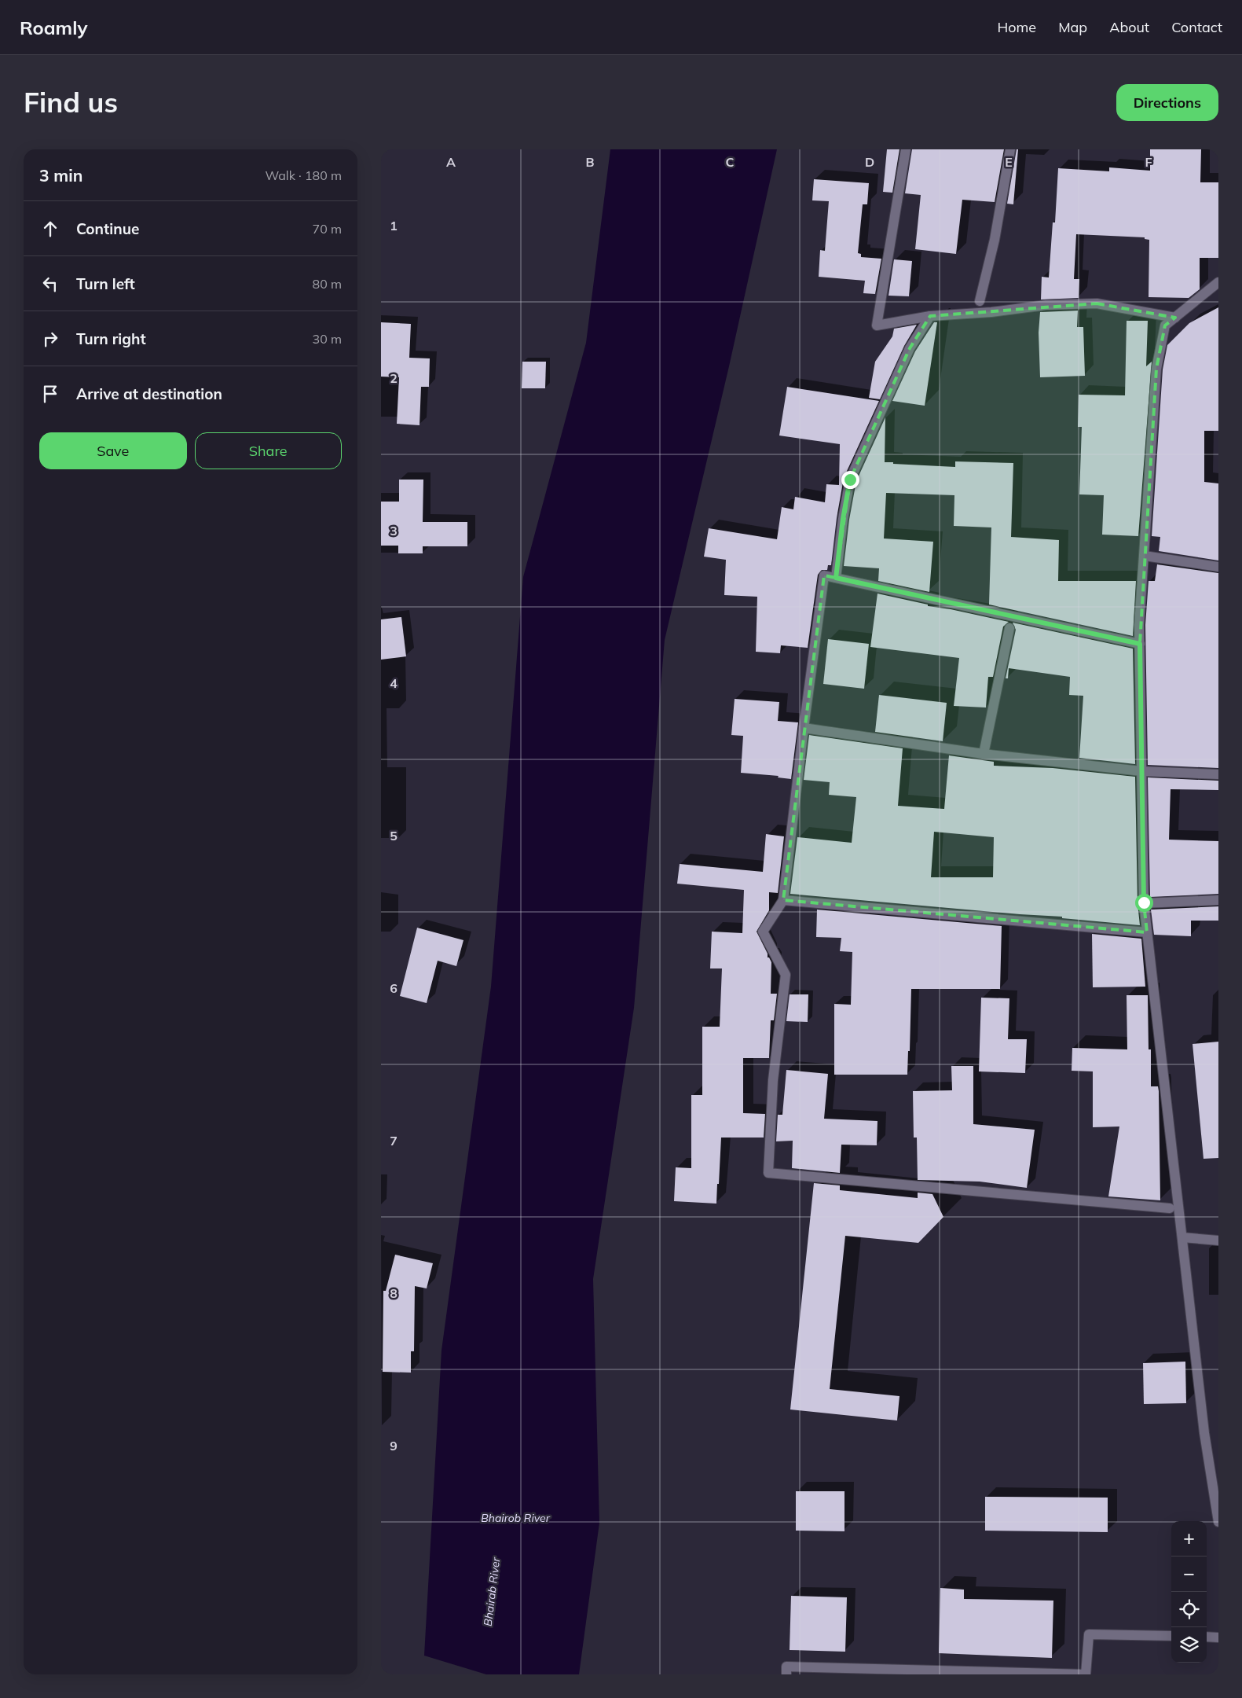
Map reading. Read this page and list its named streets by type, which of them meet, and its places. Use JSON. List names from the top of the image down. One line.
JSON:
{"water":["Bhairob River","Bhairab River"],"page":{"header":"Roamly","nav":["Home","Map","About","Contact"],"buttons":["Directions",["Save","Share"]],"title":"Find us","heading":["3 min","Walk · 180 m"],"list":[["Continue","70 m"],["Turn left","80 m"],["Turn right","30 m"],"Arrive at destination"],"map_buttons":["+","−"]},"grid":{"columns":["A","B","C","D","E","F"],"rows":["1","2","3","4","5","6","7","8","9"]}}
